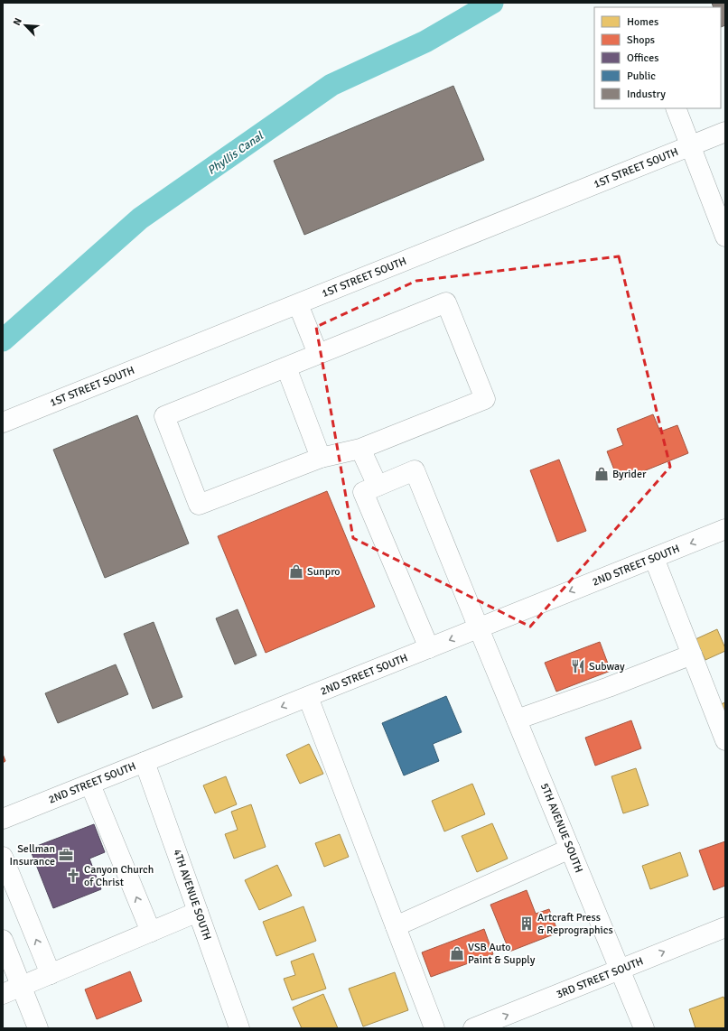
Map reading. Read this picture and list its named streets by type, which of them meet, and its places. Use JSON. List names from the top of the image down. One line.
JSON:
{"streets":{"street":["1ST STREET SOUTH","2ND STREET SOUTH","5TH AVENUE SOUTH","4TH AVENUE SOUTH","3RD STREET SOUTH"]},"crossings":[["2ND STREET SOUTH","5TH AVENUE SOUTH"],["2ND STREET SOUTH","4TH AVENUE SOUTH"],["5TH AVENUE SOUTH","3RD STREET SOUTH"]],"water":["Phyllis Canal"],"places":{"shop":["Byrider","Sunpro","VSB Auto Paint & Supply"],"restaurant":["Subway"],"office":["Sellman Insurance"],"church":["Canyon Church of Christ"],"building":["Artcraft Press & Reprographics"]},"legend":["Homes","Shops","Offices","Public","Industry"],"north":"top left"}
